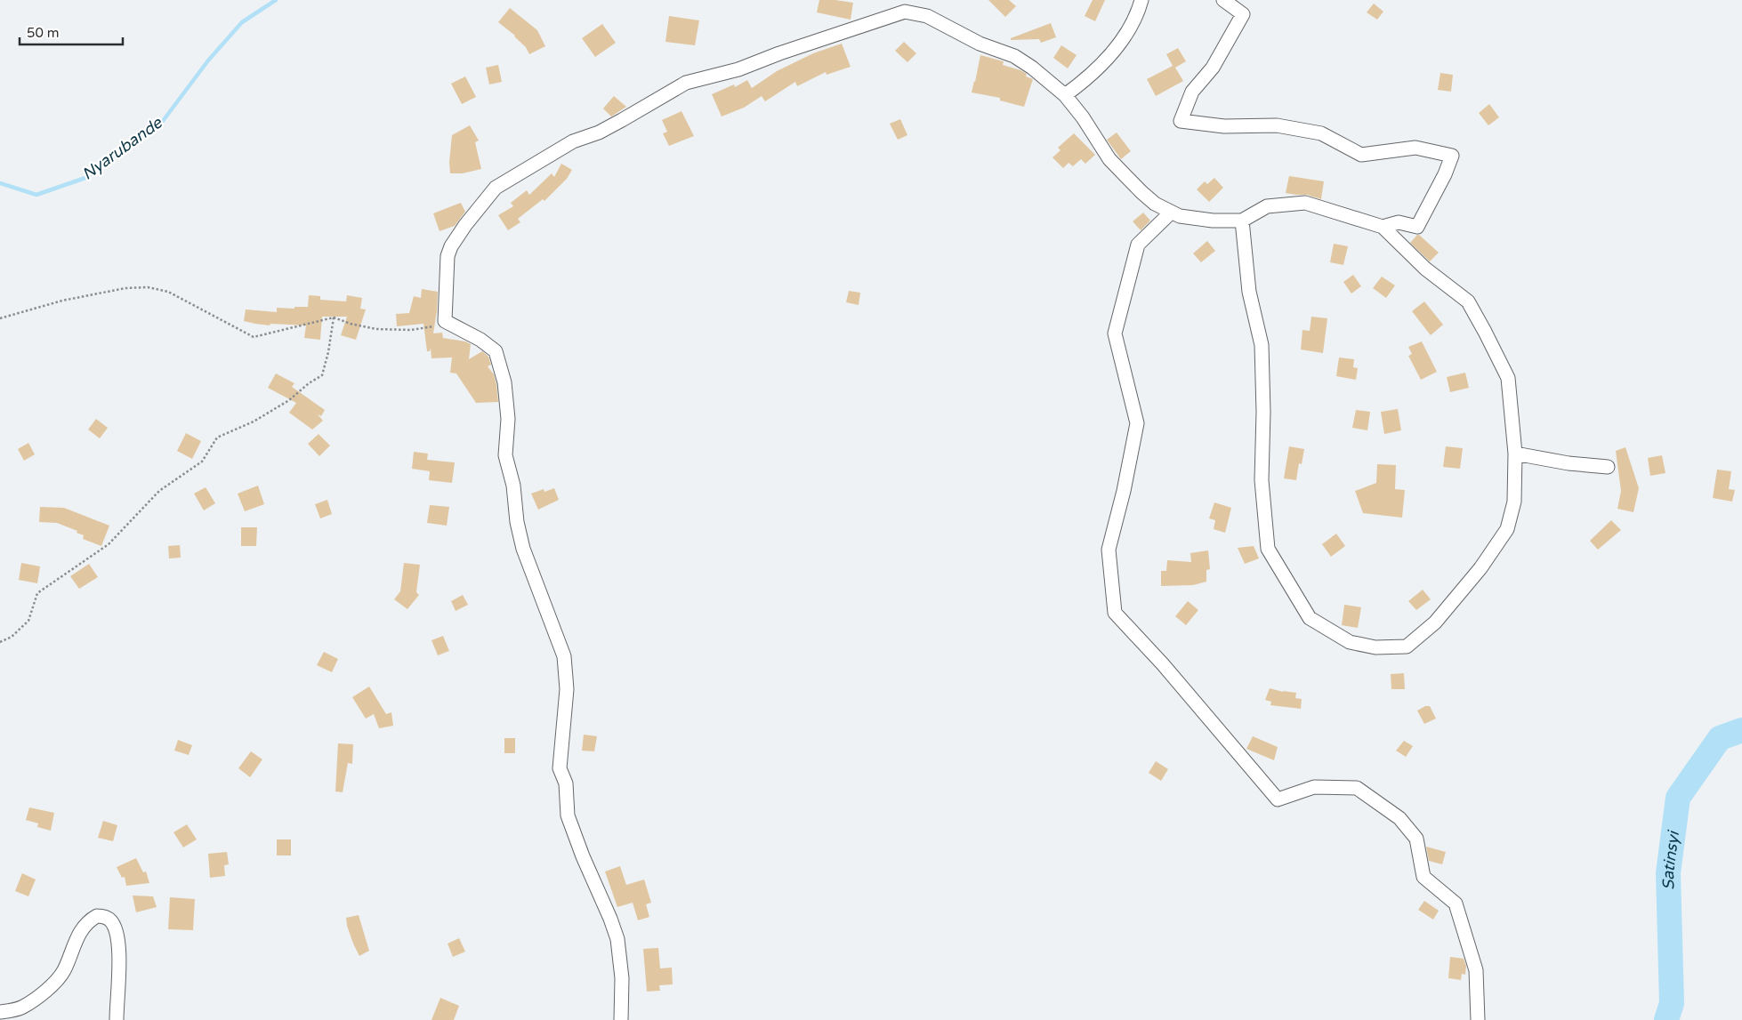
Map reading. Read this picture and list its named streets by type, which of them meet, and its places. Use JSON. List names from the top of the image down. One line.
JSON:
{"water":["Nyarubande","Satinsyi"],"scale_bar":"50 m"}
